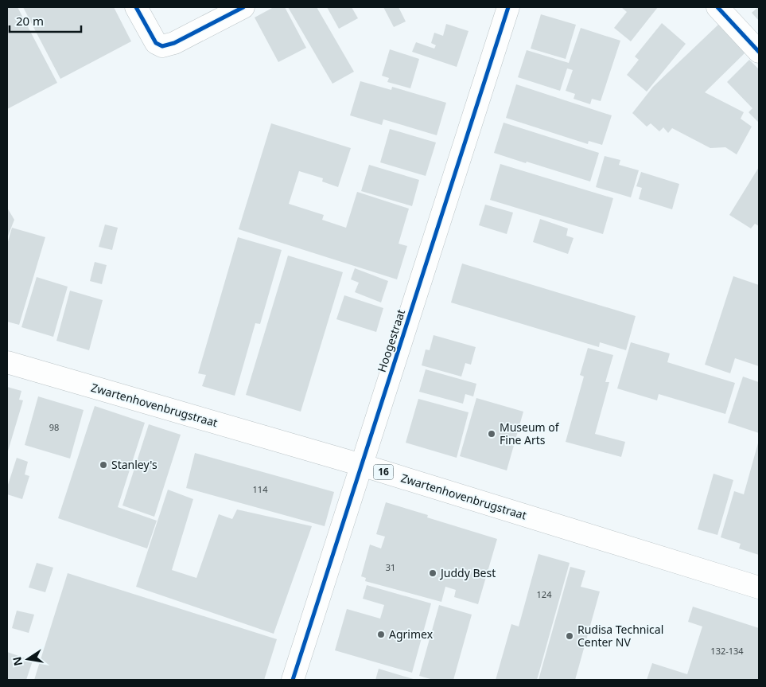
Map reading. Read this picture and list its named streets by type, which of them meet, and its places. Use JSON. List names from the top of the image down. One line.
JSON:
{"streets":{"street":["Hoogestraat","Zwartenhovenbrugstraat","16"]},"crossings":[["Hoogestraat","Zwartenhovenbrugstraat"]],"places":["Museum of Fine Arts","Stanley's","Juddy Best","Agrimex","Rudisa Technical Center NV"],"house_numbers":["98","114","31","124","132-134"],"scale_bar":"20 m","north":"left"}
